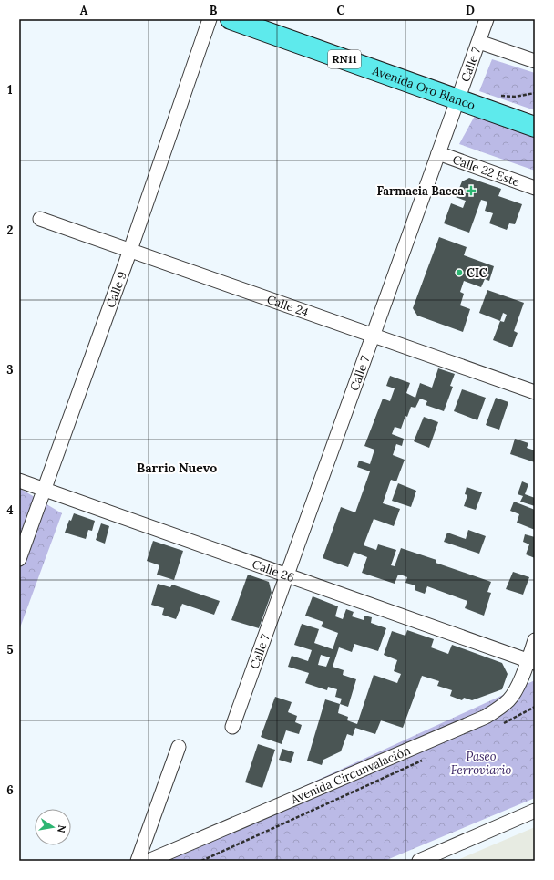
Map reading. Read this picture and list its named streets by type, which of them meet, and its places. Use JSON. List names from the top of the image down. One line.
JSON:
{"streets":{"highway":["RN11","Avenida Oro Blanco"],"street":["Calle 7","Calle 22 Este","Calle 9","Calle 24","Calle 26","Avenida Circunvalación"]},"crossings":[["Calle 7","Avenida Oro Blanco"],["Calle 7","Calle 22 Este"],["Calle 7","Calle 24"],["Calle 7","Calle 26"],["Calle 9","Calle 24"],["Calle 9","Calle 26"],["Calle 26","Avenida Circunvalación"]],"districts":["Barrio Nuevo"],"parks":["Paseo Ferroviario"],"places":{"health":["Farmacia Bacca"],"other":["CIC"]},"north":"right","grid":{"columns":["A","B","C","D"],"rows":["1","2","3","4","5","6"]}}
